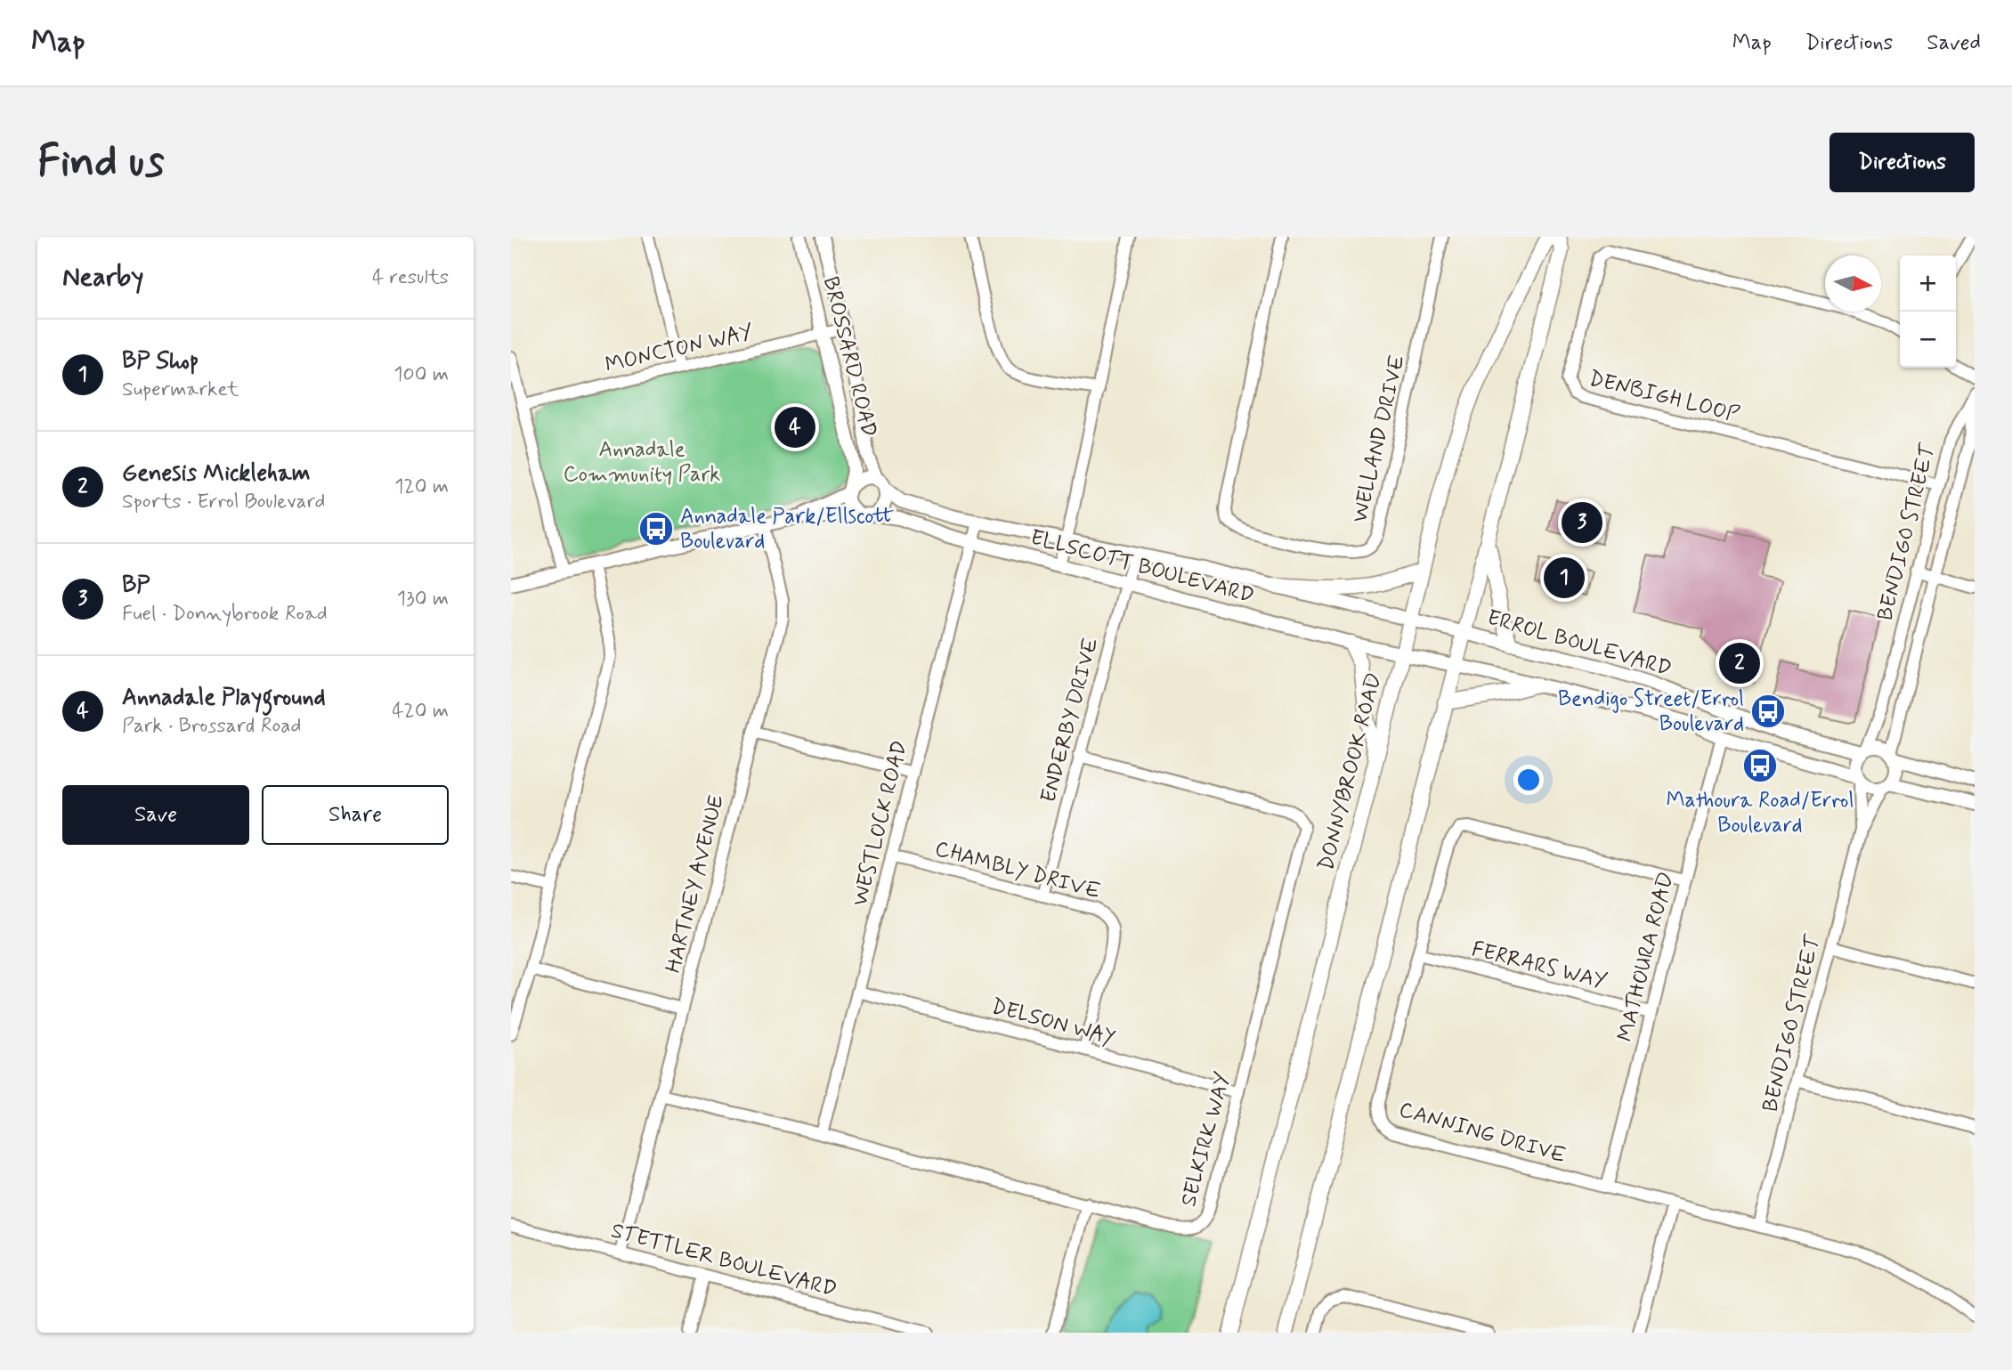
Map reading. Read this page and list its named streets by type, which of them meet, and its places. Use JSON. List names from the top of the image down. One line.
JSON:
{"streets":{"main road":["DONNYBROOK ROAD"],"street":["MONCTON WAY","BROSSARD ROAD","DENBIGH LOOP","WELLAND DRIVE","BENDIGO STREET","ELLSCOTT BOULEVARD","ERROL BOULEVARD","ENDERBY DRIVE","WESTLOCK ROAD","CHAMBLY DRIVE","HARTNEY AVENUE","MATHOURA ROAD","FERRARS WAY","DELSON WAY","CANNING DRIVE","SELKIRK WAY","STETTLER BOULEVARD"]},"crossings":[["MONCTON WAY","BROSSARD ROAD"],["BROSSARD ROAD","ELLSCOTT BOULEVARD"],["DENBIGH LOOP","BENDIGO STREET"],["BENDIGO STREET","ERROL BOULEVARD"],["BENDIGO STREET","CANNING DRIVE"],["ELLSCOTT BOULEVARD","ERROL BOULEVARD"],["ELLSCOTT BOULEVARD","ENDERBY DRIVE"],["ELLSCOTT BOULEVARD","DONNYBROOK ROAD"],["ELLSCOTT BOULEVARD","WESTLOCK ROAD"],["ELLSCOTT BOULEVARD","HARTNEY AVENUE"],["ENDERBY DRIVE","CHAMBLY DRIVE"],["ENDERBY DRIVE","SELKIRK WAY"],["WESTLOCK ROAD","CHAMBLY DRIVE"],["WESTLOCK ROAD","DELSON WAY"],["WESTLOCK ROAD","SELKIRK WAY"],["CHAMBLY DRIVE","DELSON WAY"],["HARTNEY AVENUE","SELKIRK WAY"],["HARTNEY AVENUE","STETTLER BOULEVARD"],["MATHOURA ROAD","FERRARS WAY"],["MATHOURA ROAD","CANNING DRIVE"],["FERRARS WAY","CANNING DRIVE"],["DELSON WAY","SELKIRK WAY"]],"parks":["Annadale Community Park"],"places":{"bus stop":["Annadale Park/Ellscott Boulevard","Bendigo Street/Errol Boulevard","Mathoura Road/Errol Boulevard"]},"north":"right","page":{"header":"Map","nav":["Map","Directions","Saved"],"buttons":["Directions",["Save","Share"]],"title":"Find us","heading":["Nearby","4 results"],"map_buttons":["+","−"],"list":[{"mark":"1","name":"BP Shop","note":"Supermarket","value":"100 m"},{"mark":"2","name":"Genesis Mickleham","note":"Sports · Errol Boulevard","value":"120 m"},{"mark":"3","name":"BP","note":"Fuel · Donnybrook Road","value":"130 m"},{"mark":"4","name":"Annadale Playground","note":"Park · Brossard Road","value":"420 m"}],"pins":["4","3","1","2"]}}
